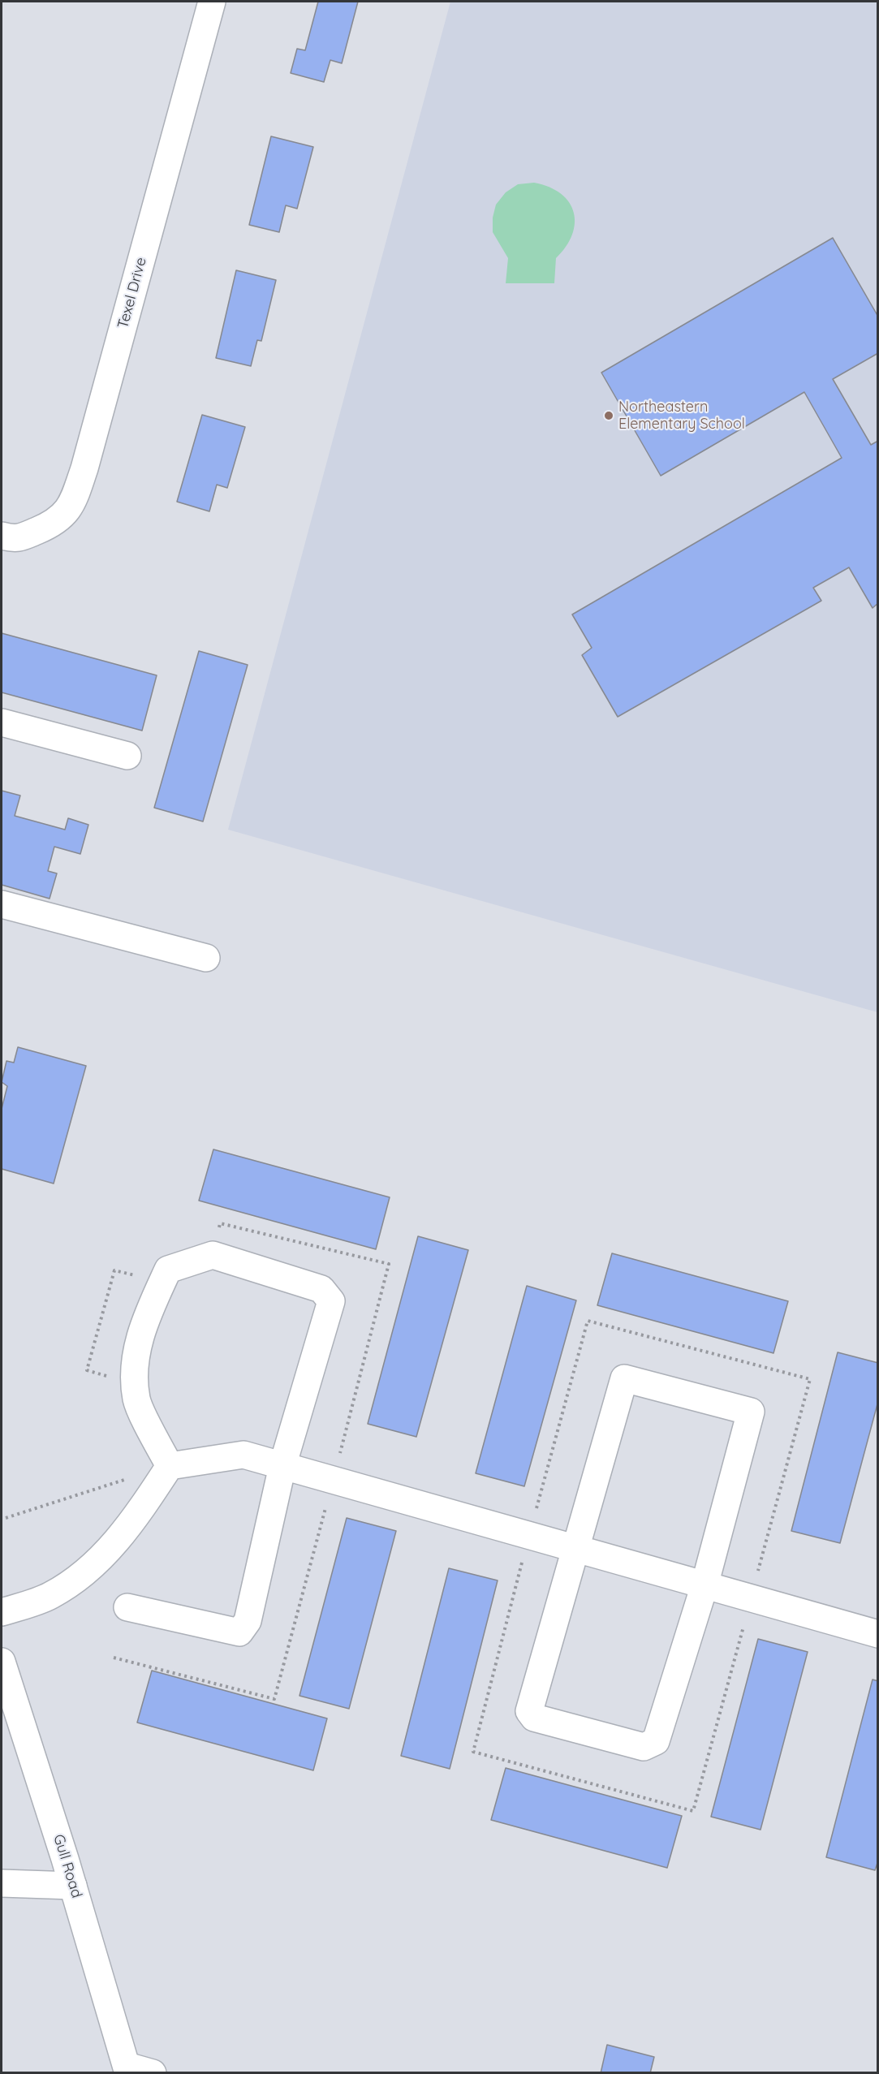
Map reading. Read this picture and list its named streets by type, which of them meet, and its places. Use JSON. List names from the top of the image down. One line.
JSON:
{"streets":{"street":["Texel Drive","Gull Road"]},"places":["Northeastern Elementary School"]}
